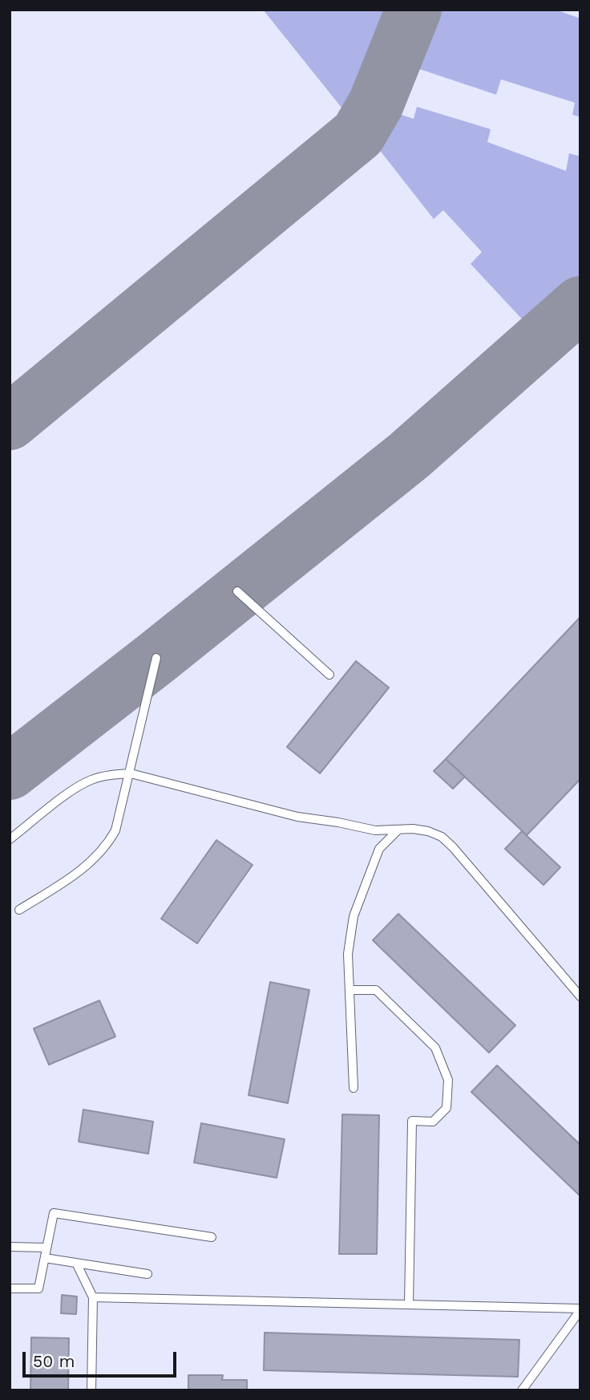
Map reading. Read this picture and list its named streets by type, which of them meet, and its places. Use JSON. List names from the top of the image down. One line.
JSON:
{"scale_bar":"50 m"}
